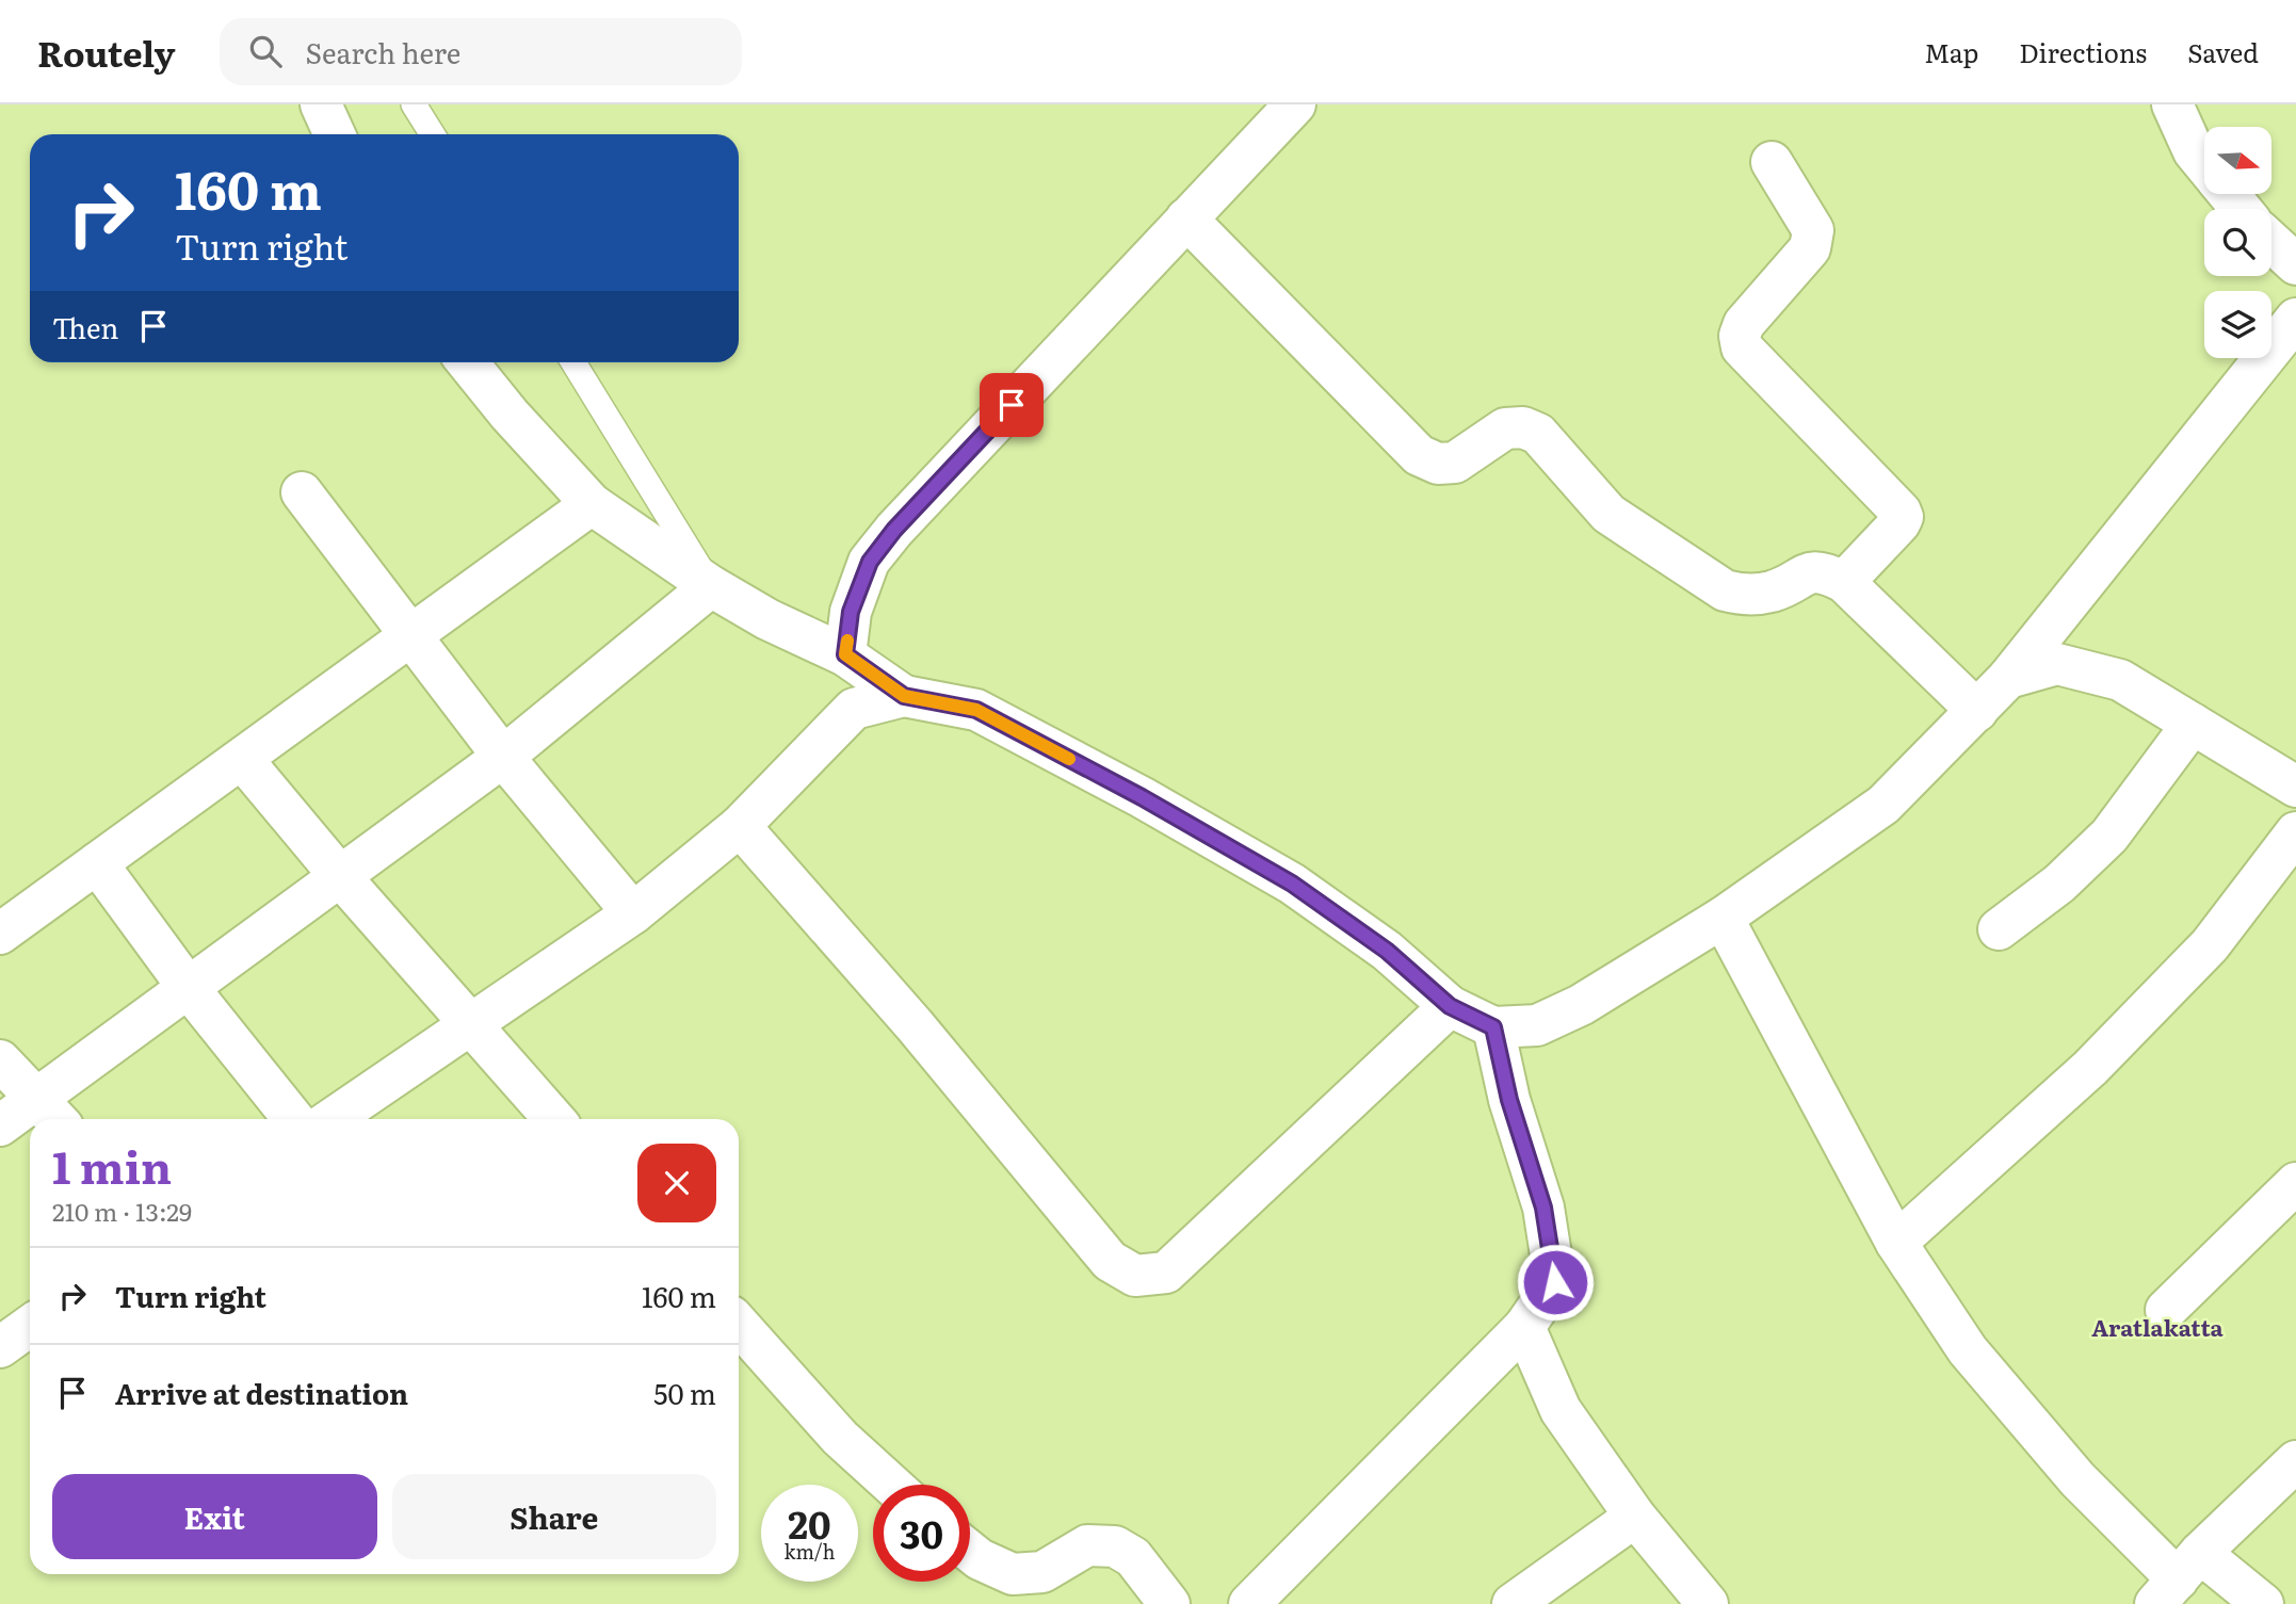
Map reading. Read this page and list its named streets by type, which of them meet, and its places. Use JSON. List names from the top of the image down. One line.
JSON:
{"districts":["Aratlakatta"],"north":"right","page":{"header":"Routely","search":"Search here","nav":["Map","Directions","Saved"],"turn":["160 m","Turn right"],"then":"Then","heading":["1 min","210 m · 13:29"],"list":[{"name":"Turn right","value":"160 m"},{"name":"Arrive at destination","value":"50 m"}],"buttons":["Exit","Share"],"speed":"20 km/h","limit":"30"}}
